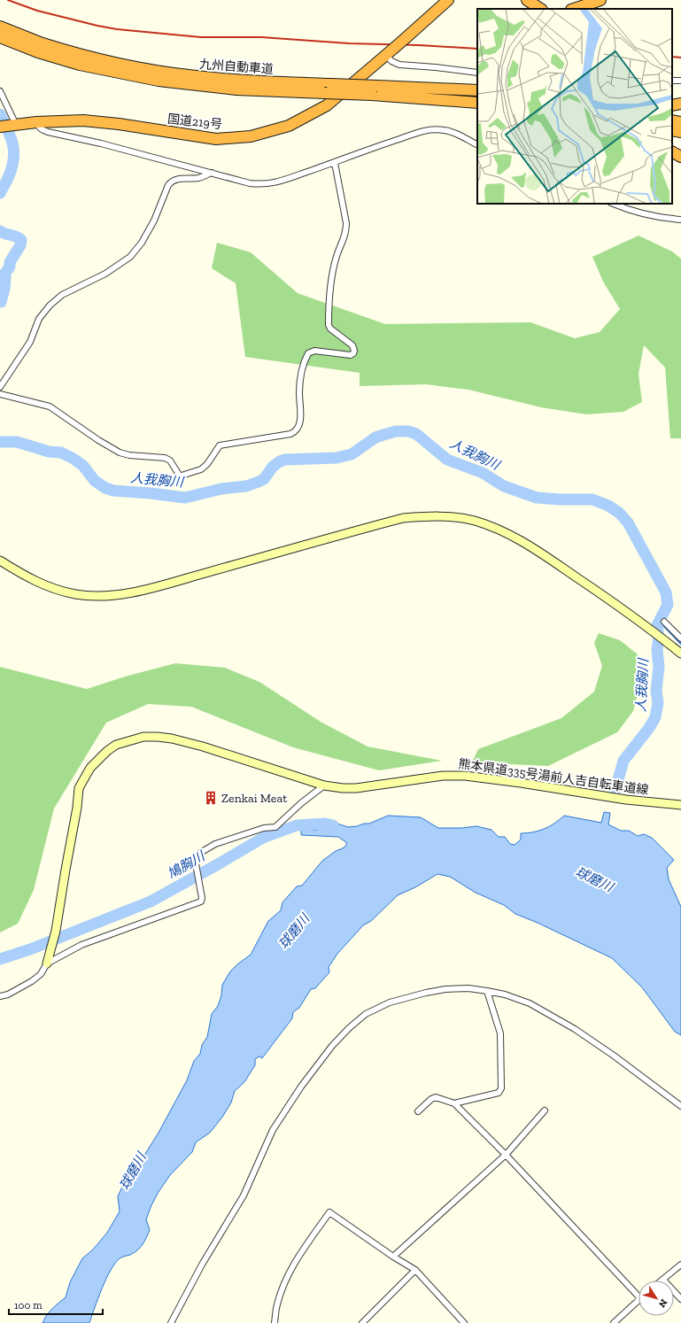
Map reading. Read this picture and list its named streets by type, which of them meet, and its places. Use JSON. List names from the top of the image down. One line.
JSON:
{"streets":{"highway":["九州自動車道","国道219号"],"main road":["熊本県道335号湯前人吉自転車道線"]},"water":["人我胸川","鳩胸川","球磨川"],"places":{"building":["Zenkai Meat"]},"scale_bar":"100 m","north":"bottom right"}
